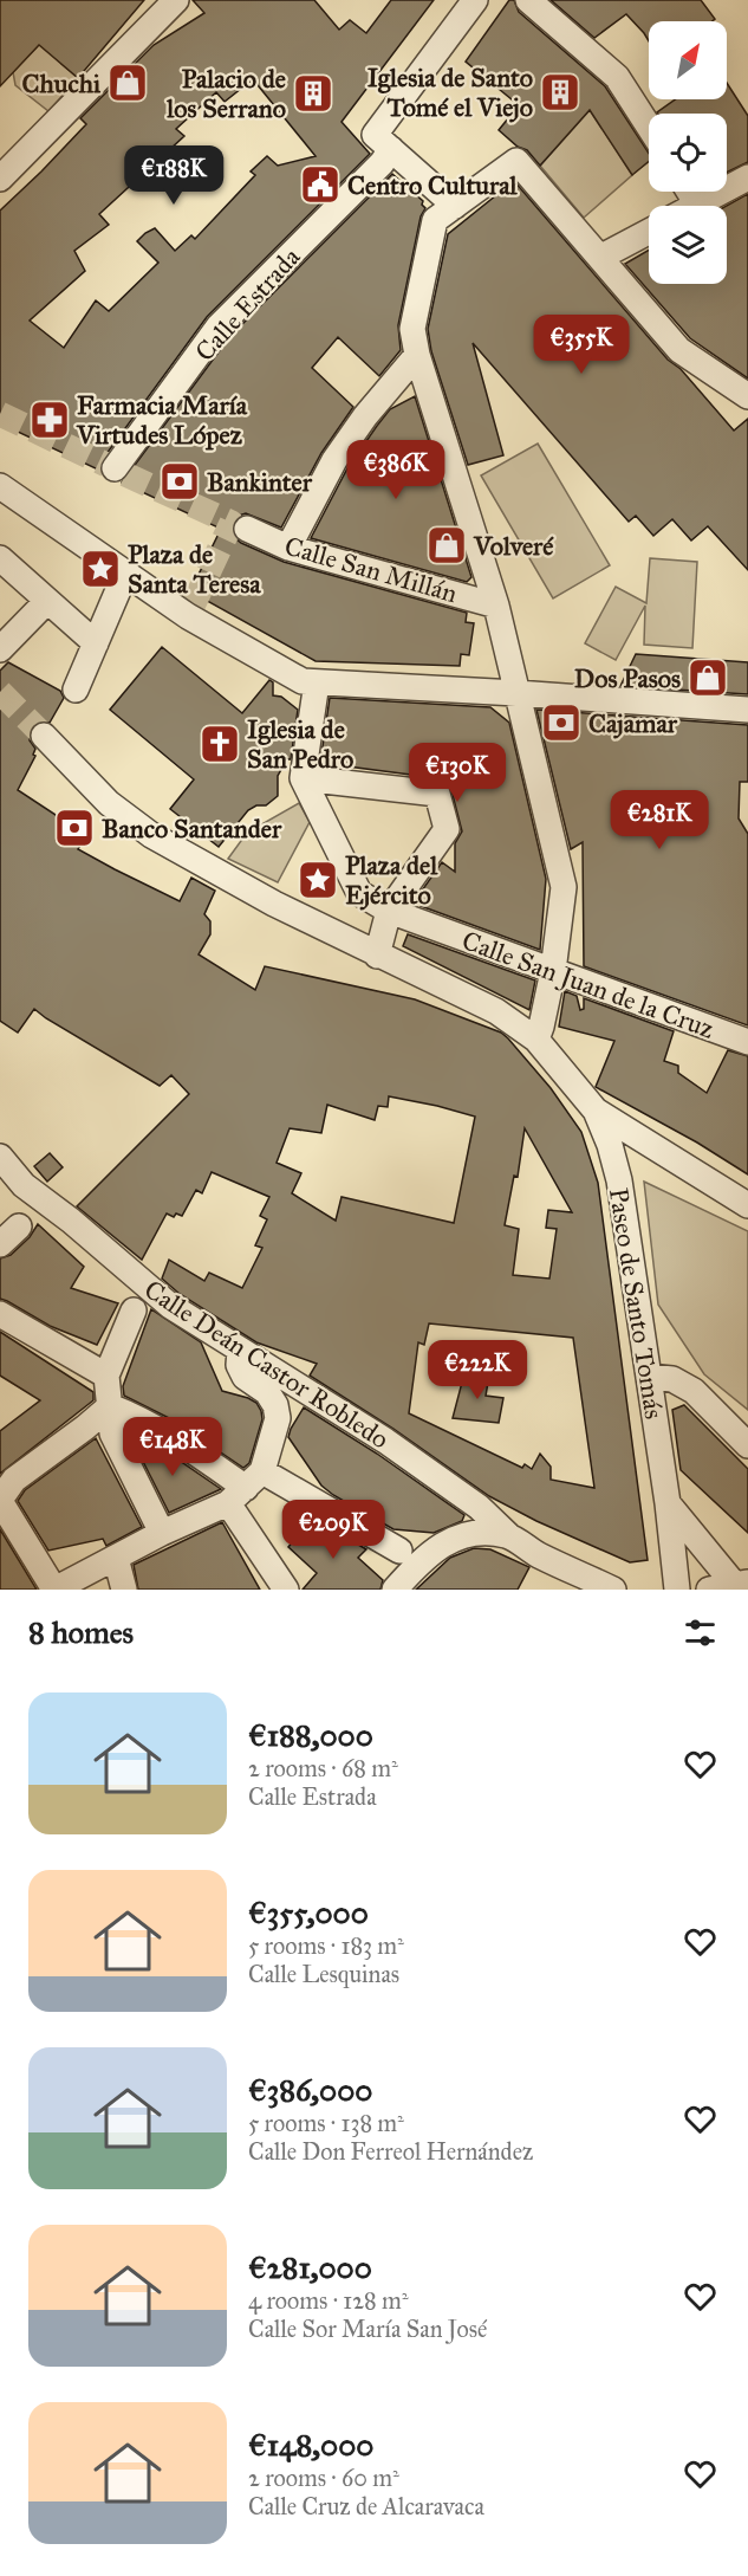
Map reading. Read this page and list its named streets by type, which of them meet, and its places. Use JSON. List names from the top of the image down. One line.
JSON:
{"streets":{"street":["Calle Estrada","Calle San Millán","Calle San Juan de la Cruz","Paseo de Santo Tomás","Calle Deán Castor Robledo"]},"places":{"shop":["Chuchi","Volveré","Dos Pasos"],"building":["Iglesia de Santo Tomé el Viejo","Palacio de los Serrano"],"public building":["Centro Cultural"],"pharmacy":["Farmacia María Virtudes López"],"bank":["Bankinter","Cajamar","Banco Santander"],"place":["Plaza de Santa Teresa","Plaza del Ejército"],"church":["Iglesia de San Pedro"]},"north":"top right","page":{"price":["€188K","€355K","€386K","€130K","€281K","€222K","€148K","€209K"],"heading":"8 homes","list":[{"name":"€188,000","note":"2 rooms · 68 m² · Calle Estrada"},{"name":"€355,000","note":"5 rooms · 183 m² · Calle Lesquinas"},{"name":"€386,000","note":"5 rooms · 138 m² · Calle Don Ferreol Hernández"},{"name":"€281,000","note":"4 rooms · 128 m² · Calle Sor María San José"},{"name":"€148,000","note":"2 rooms · 60 m² · Calle Cruz de Alcaravaca"}]}}
